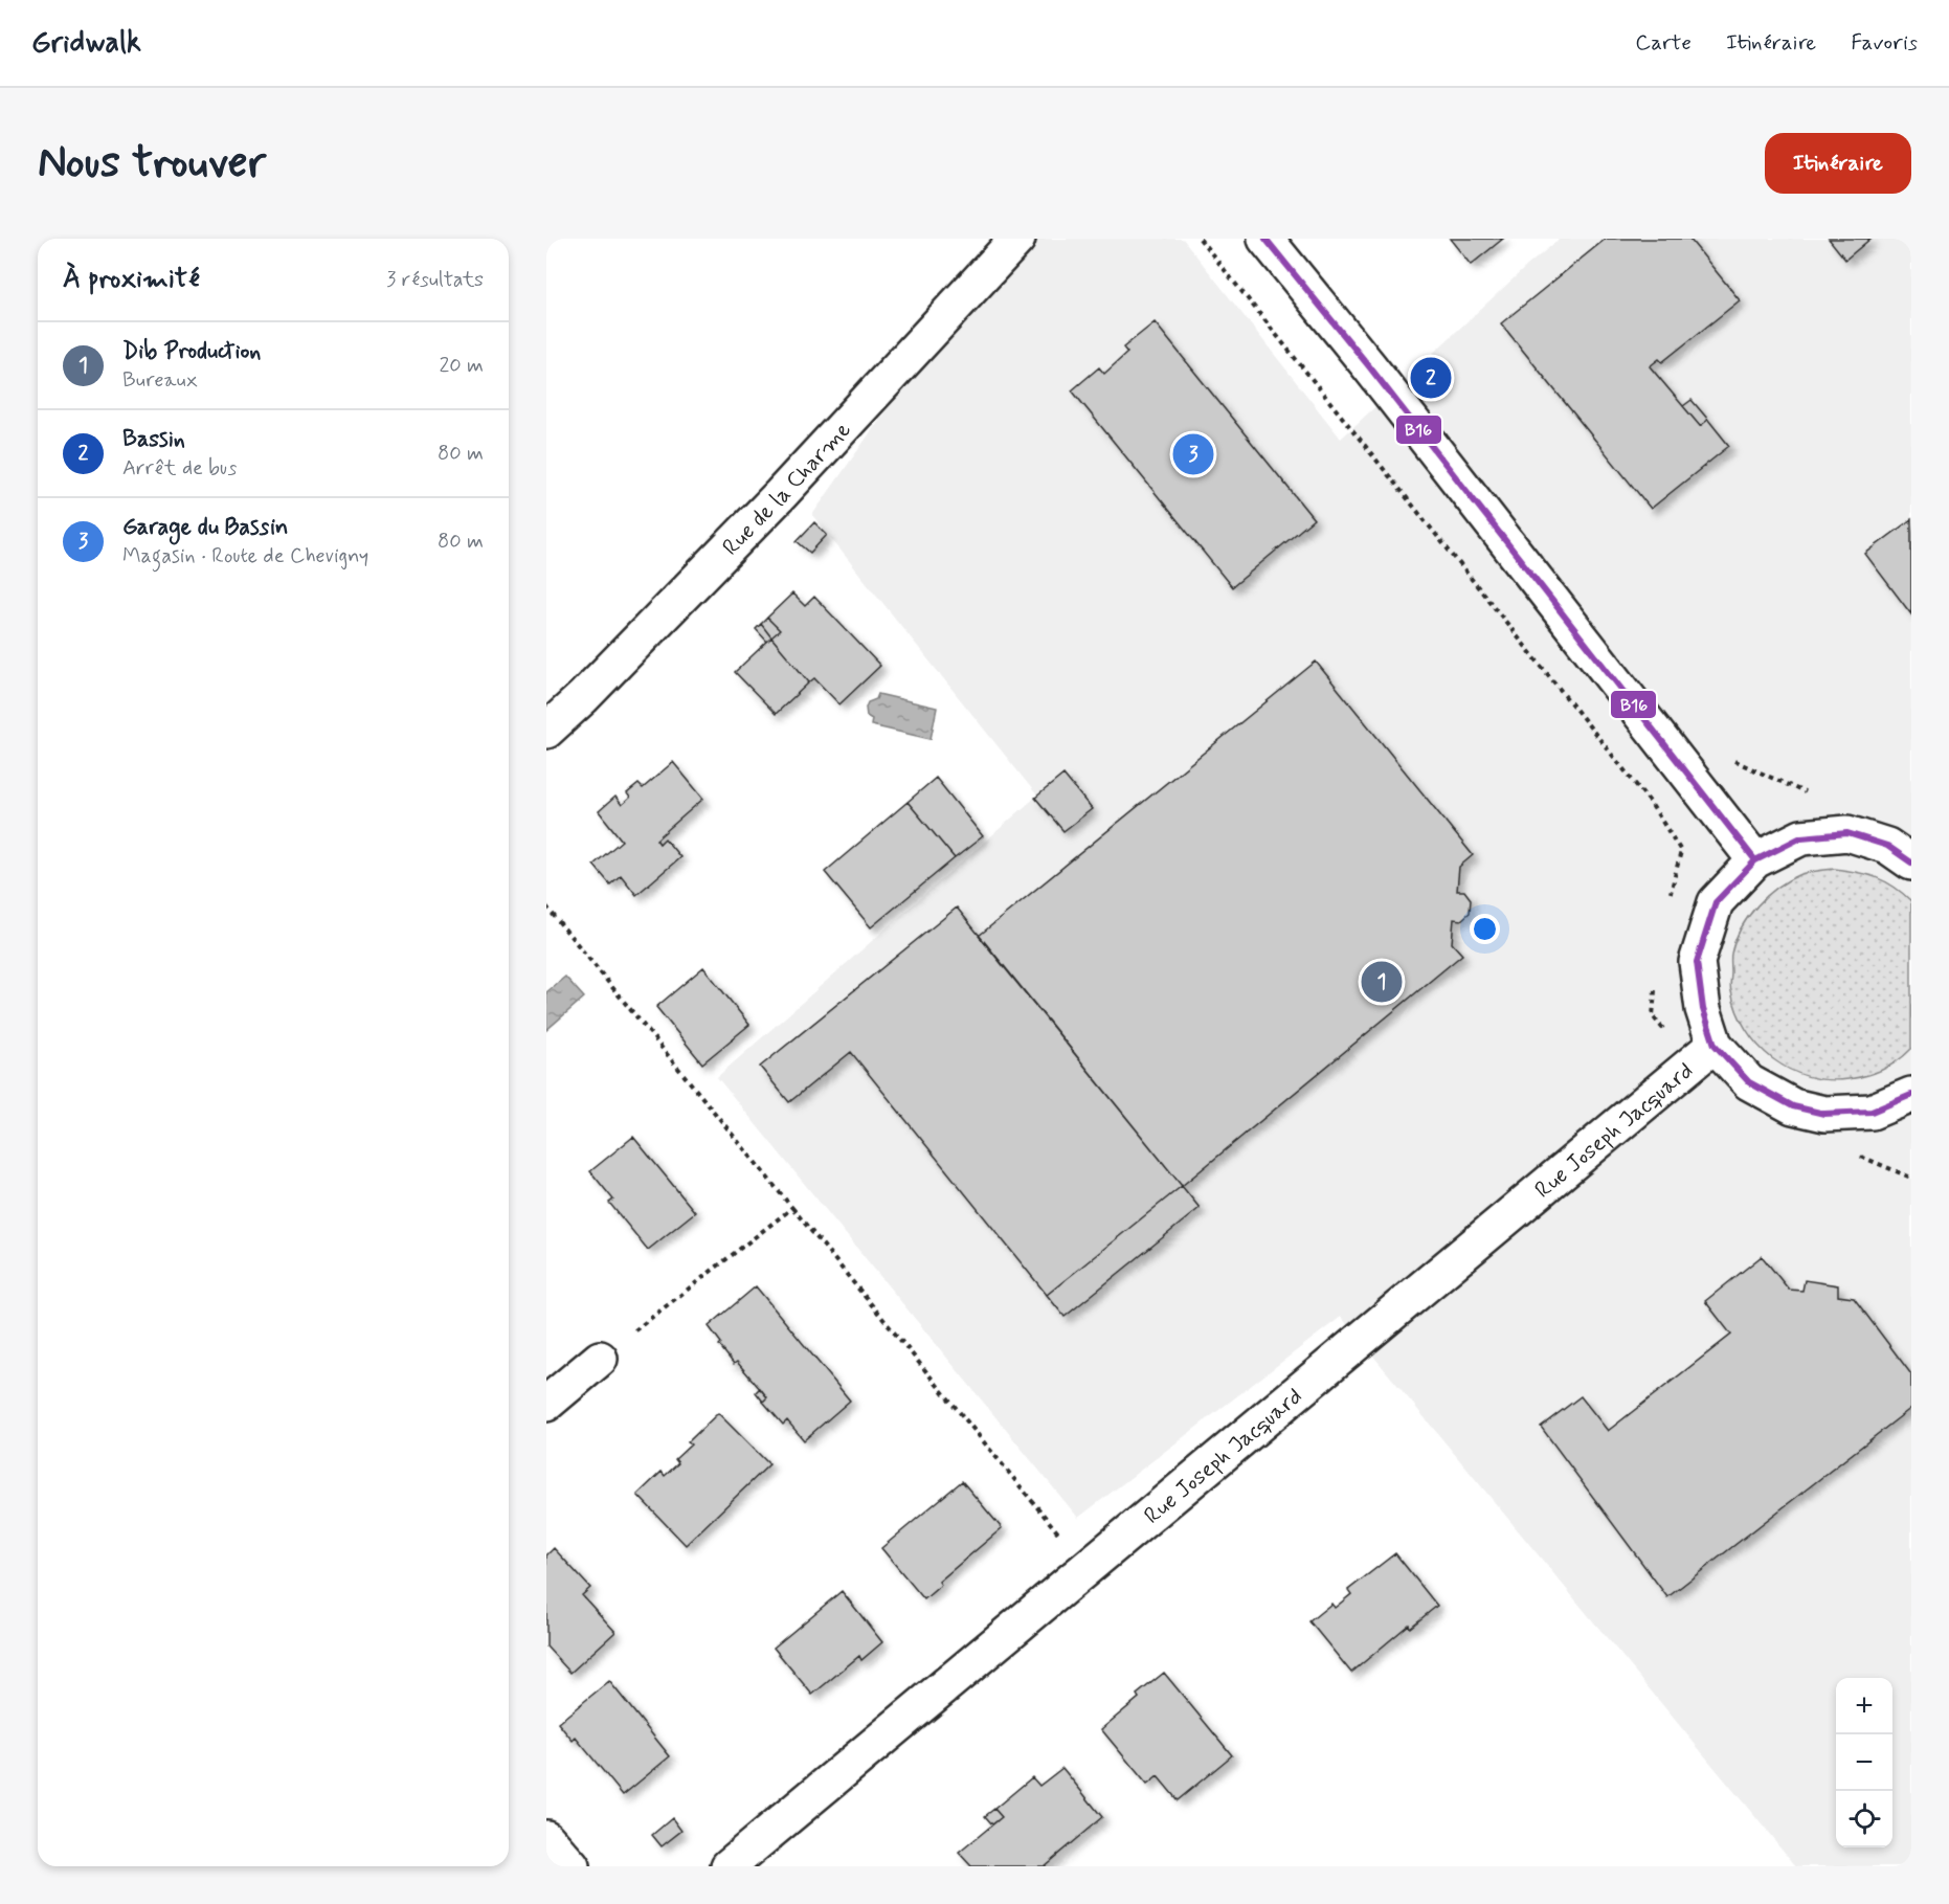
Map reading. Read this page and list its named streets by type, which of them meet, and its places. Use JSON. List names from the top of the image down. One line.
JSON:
{"streets":{"street":["Rue de la Charme","Rue Joseph Jacquard"]},"lines":["transit line B16"],"page":{"header":"Gridwalk","nav":["Carte","Itinéraire","Favoris"],"buttons":"Itinéraire","title":"Nous trouver","heading":["À proximité","3 résultats"],"list":[{"mark":"1","name":"Dib Production","note":"Bureaux","value":"20 m"},{"mark":"2","name":"Bassin","note":"Arrêt de bus","value":"80 m"},{"mark":"3","name":"Garage du Bassin","note":"Magasin · Route de Chevigny","value":"80 m"}],"pins":["2","3","1"],"map_buttons":["+","−"]}}
